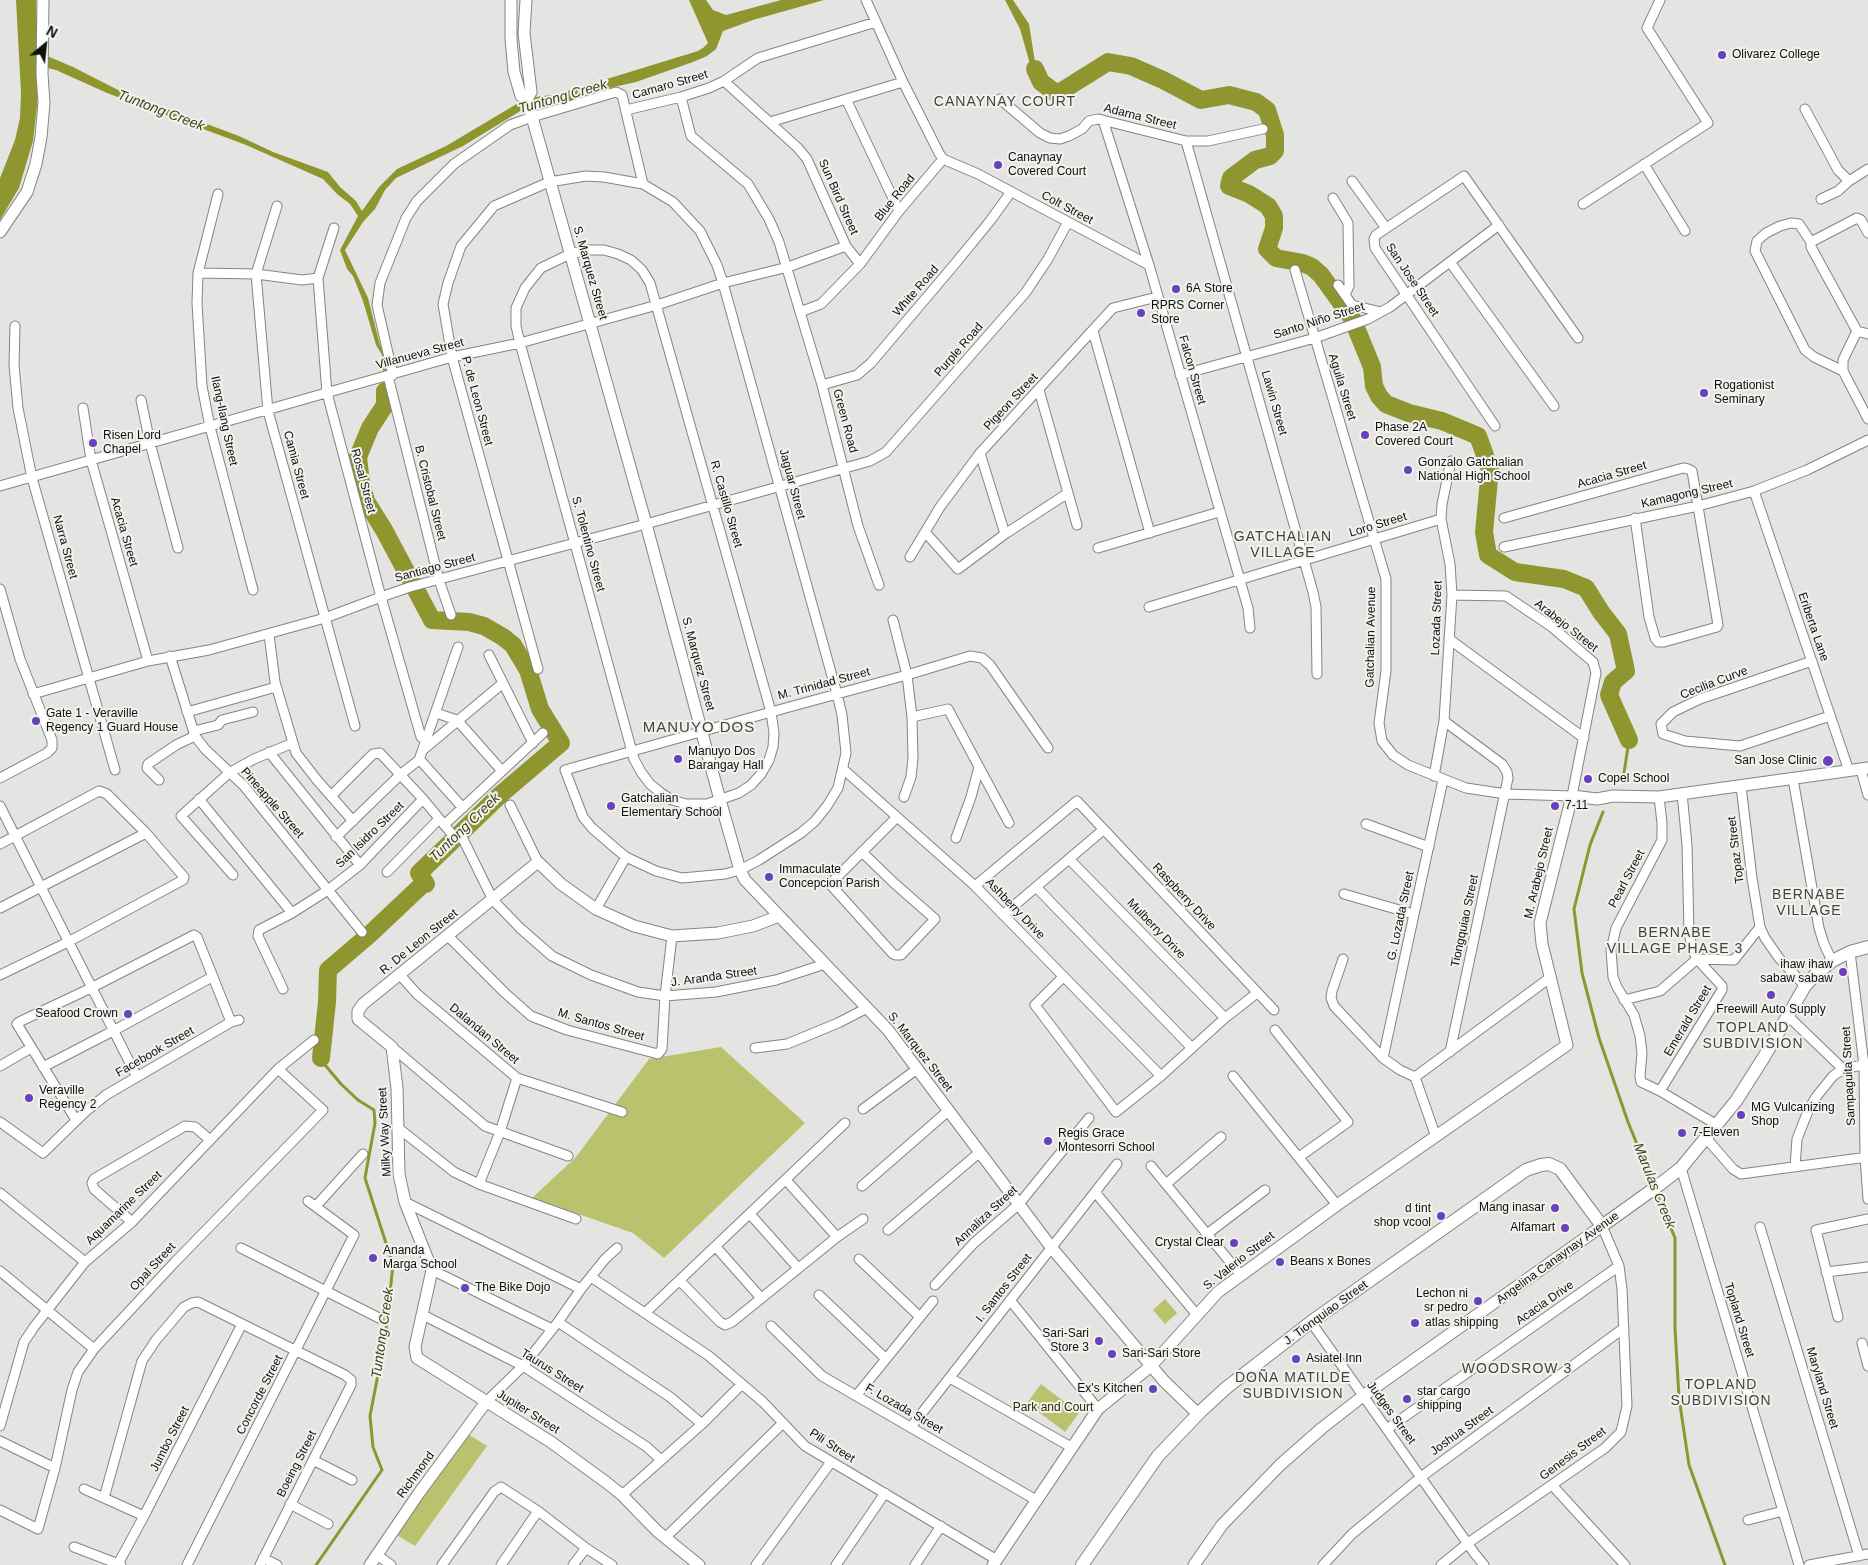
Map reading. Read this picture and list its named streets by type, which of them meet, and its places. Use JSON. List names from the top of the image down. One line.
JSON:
{"streets":{"main road":["Angelina Canaynay Avenue","J. Tionquiao Street"],"street":["Camaro Street","Adarna Street","Sun Bird Street","Blue Road","Colt Street","S. Marquez Street","San Jose Street","White Road","Santo Niño Street","Purple Road","Villanueva Street","Falcon Street","Aguila Street","P. de Leon Street","Pigeon Street","Lawin Street","Ilang-Ilang Street","Green Road","Camia Street","Acacia Street","Rosal Street","Jaguar Street","B. Cristobal Street","Kamagong Street","R. Castillo Street","Loro Street","S. Tolentino Street","Narra Street","Santiago Street","Lozada Street","Arabejo Street","Eriberta Lane","Gatchalian Avenue","Cecilia Curve","M. Trinidad Street","Pineapple Street","San Isidro Street","Topaz Street","M. Arabejo Street","Pearl Street","Raspberry Drive","Ashberry Drive","G. Lozada Street","Tiongquiao Street","Mulberry Drive","R. De Leon Street","J. Aranda Street","Emerald Street","M. Santos Street","Dalandan Street","Facebook Street","Sampaguita Street","Milky Way Street","Aquamarine Street","Annaliza Street","S. Valerio Street","Opal Street","I. Santos Street","Acacia Drive","Topland Street","Taurus Street","Maryland Street","Concorde Street","F. Lozada Street","Jupiter Street","Judges Street","Joshua Street","Jumbo Street","Pili Street","Genesis Street","Boeing Street","Richmond"]},"crossings":[["Camaro Street","Sun Bird Street"],["Camaro Street","S. Marquez Street"],["Camaro Street","Green Road"],["Camaro Street","B. Cristobal Street"],["Adarna Street","Falcon Street"],["Adarna Street","Lawin Street"],["Sun Bird Street","Blue Road"],["Sun Bird Street","Villanueva Street"],["Blue Road","Colt Street"],["Blue Road","Green Road"],["Colt Street","White Road"],["Colt Street","Purple Road"],["Colt Street","Falcon Street"],["S. Marquez Street","Villanueva Street"],["S. Marquez Street","P. de Leon Street"],["S. Marquez Street","Jaguar Street"],["S. Marquez Street","B. Cristobal Street"],["S. Marquez Street","R. Castillo Street"],["S. Marquez Street","S. Tolentino Street"],["S. Marquez Street","Santiago Street"],["S. Marquez Street","M. Trinidad Street"],["S. Marquez Street","J. Aranda Street"],["S. Marquez Street","Annaliza Street"],["S. Marquez Street","S. Valerio Street"],["S. Marquez Street","I. Santos Street"],["S. Marquez Street","J. Tionquiao Street"],["San Jose Street","Santo Niño Street"],["White Road","Green Road"],["Santo Niño Street","Falcon Street"],["Santo Niño Street","Aguila Street"],["Santo Niño Street","Lawin Street"],["Purple Road","Green Road"],["Purple Road","Santiago Street"],["Villanueva Street","P. de Leon Street"],["Villanueva Street","Ilang-Ilang Street"],["Villanueva Street","Green Road"],["Villanueva Street","Camia Street"],["Villanueva Street","Acacia Street"],["Villanueva Street","Rosal Street"],["Villanueva Street","Jaguar Street"],["Villanueva Street","B. Cristobal Street"],["Villanueva Street","R. Castillo Street"],["Villanueva Street","S. Tolentino Street"],["Villanueva Street","Narra Street"],["Falcon Street","Pigeon Street"],["Falcon Street","Loro Street"],["Aguila Street","Loro Street"],["Aguila Street","Gatchalian Avenue"],["P. de Leon Street","Jaguar Street"],["P. de Leon Street","Santiago Street"],["Lawin Street","Loro Street"],["Green Road","Santiago Street"],["Camia Street","Santiago Street"],["Acacia Street","Kamagong Street"],["Acacia Street","Santiago Street"],["Rosal Street","Santiago Street"],["Jaguar Street","Santiago Street"],["Jaguar Street","M. Trinidad Street"],["Jaguar Street","Ashberry Drive"],["B. Cristobal Street","Santiago Street"],["Kamagong Street","Eriberta Lane"],["R. Castillo Street","S. Tolentino Street"],["R. Castillo Street","Santiago Street"],["R. Castillo Street","M. Trinidad Street"],["Loro Street","Lozada Street"],["Loro Street","Gatchalian Avenue"],["S. Tolentino Street","Santiago Street"],["S. Tolentino Street","M. Trinidad Street"],["Narra Street","Santiago Street"],["Santiago Street","Pineapple Street"],["Lozada Street","Arabejo Street"],["Lozada Street","Gatchalian Avenue"],["Lozada Street","G. Lozada Street"],["Lozada Street","Tiongquiao Street"],["Arabejo Street","Gatchalian Avenue"],["Arabejo Street","M. Arabejo Street"],["Eriberta Lane","Gatchalian Avenue"],["Eriberta Lane","Cecilia Curve"],["Gatchalian Avenue","Topaz Street"],["Gatchalian Avenue","M. Arabejo Street"],["Gatchalian Avenue","Pearl Street"],["Gatchalian Avenue","G. Lozada Street"],["Gatchalian Avenue","Tiongquiao Street"],["Pineapple Street","San Isidro Street"],["Topaz Street","Angelina Canaynay Avenue"],["M. Arabejo Street","S. Valerio Street"],["Pearl Street","Emerald Street"],["Pearl Street","Angelina Canaynay Avenue"],["Raspberry Drive","Ashberry Drive"],["R. De Leon Street","J. Aranda Street"],["R. De Leon Street","M. Santos Street"],["R. De Leon Street","Dalandan Street"],["R. De Leon Street","Milky Way Street"],["J. Aranda Street","M. Santos Street"],["Sampaguita Street","Angelina Canaynay Avenue"],["Aquamarine Street","Opal Street"],["Angelina Canaynay Avenue","J. Tionquiao Street"],["Angelina Canaynay Avenue","Topland Street"],["Angelina Canaynay Avenue","Judges Street"],["Angelina Canaynay Avenue","Genesis Street"],["S. Valerio Street","F. Lozada Street"],["S. Valerio Street","Pili Street"],["I. Santos Street","F. Lozada Street"],["Acacia Drive","Judges Street"],["Acacia Drive","Genesis Street"],["J. Tionquiao Street","Judges Street"],["J. Tionquiao Street","Genesis Street"],["Taurus Street","Jupiter Street"],["Concorde Street","Boeing Street"],["Jupiter Street","Richmond"],["Judges Street","Joshua Street"],["Judges Street","Genesis Street"],["Joshua Street","Genesis Street"]],"districts":["CANAYNAY COURT","GATCHALIAN VILLAGE","MANUYO DOS","BERNABE VILLAGE","BERNABE VILLAGE PHASE 3","TOPLAND SUBDIVISION","WOODSROW 3","DOÑA MATILDE SUBDIVISION","TOPLAND SUBDIVISION"],"water":["Tuntong Creek","Marulas Creek"],"parks":["Park and Court"],"places":["Olivarez College","Canaynay Covered Court","6A Store","RPRS Corner Store","Rogationist Seminary","Phase 2A Covered Court","Risen Lord Chapel","Gonzalo Gatchalian National High School","Gate 1 - Veraville Regency 1 Guard House","Manuyo Dos Barangay Hall","San Jose Clinic","Copel School","Gatchalian Elementary School","7-11","Immaculate Concepcion Parish","ihaw ihaw sabaw sabaw","Freewill Auto Supply","Seafood Crown","Veraville Regency 2","MG Vulcanizing Shop","7-Eleven","Regis Grace Montesorri School","Mang inasar","d tint shop vcool","Alfamart","Crystal Clear","Ananda Marga School","Beans x Bones","The Bike Dojo","Lechon ni sr pedro","atlas shipping","Sari-Sari Store 3","Sari-Sari Store","Asiatel Inn","Ex's Kitchen","star cargo shipping"],"north":"top right"}
